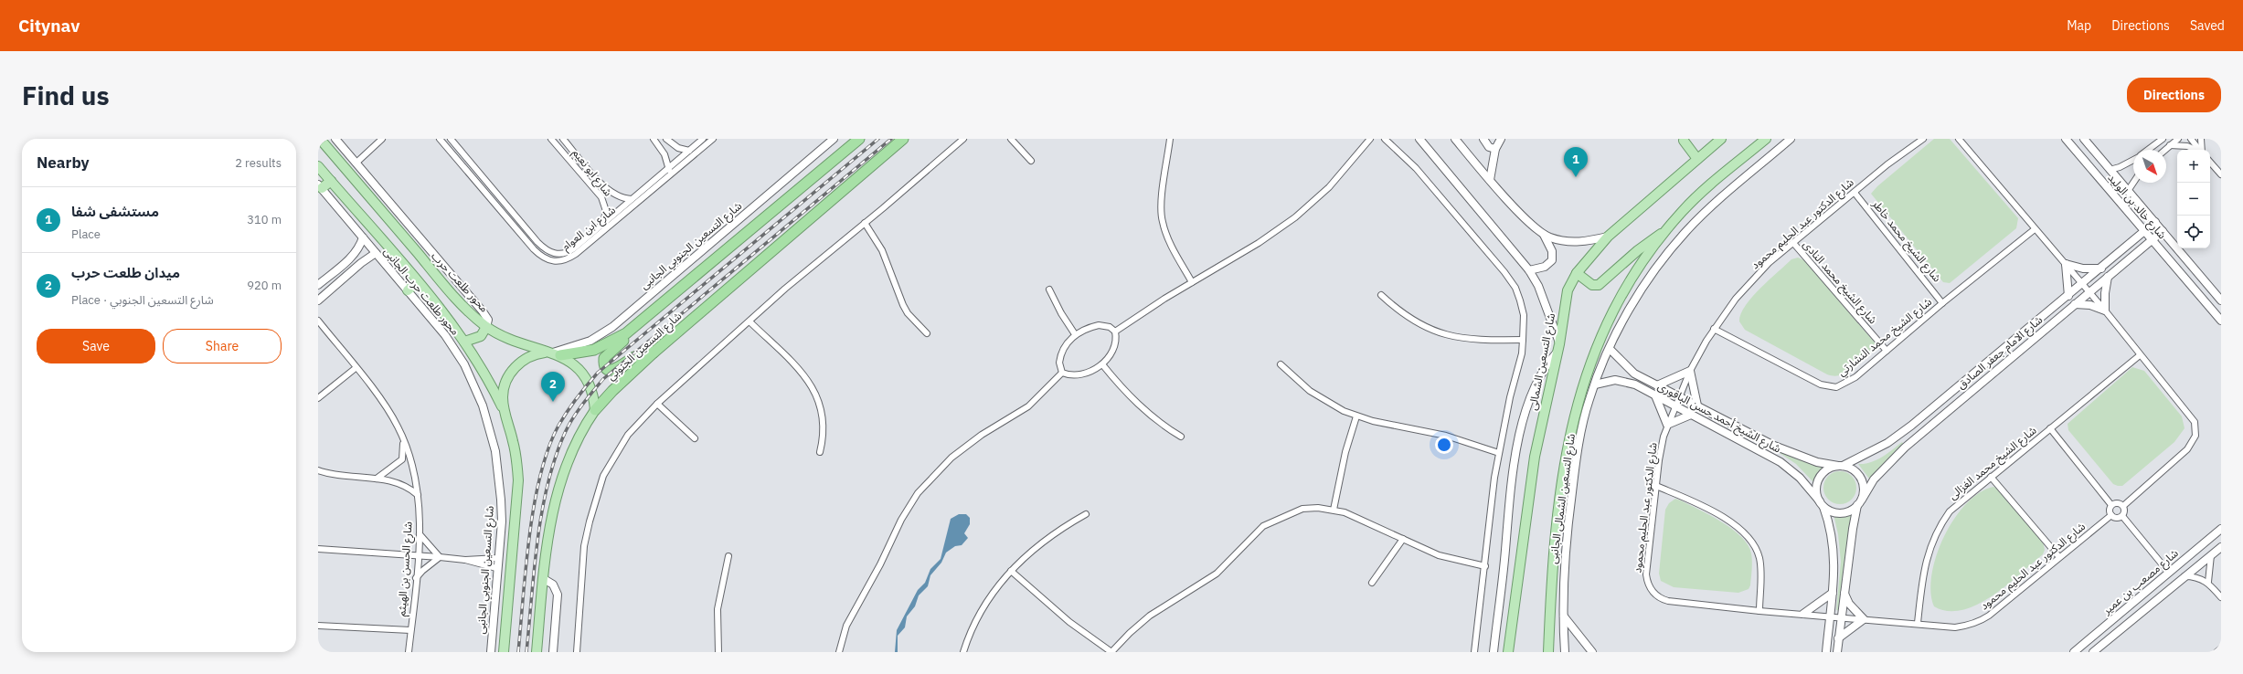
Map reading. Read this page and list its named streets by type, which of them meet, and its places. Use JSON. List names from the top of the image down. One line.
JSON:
{"streets":{"highway":["شارع التسعين الجنوبي"],"main road":["محور طلعت حرب","شارع التسعين الشمالى"],"street":["شارع ابو نعيم","شارع خالد بن الوليد","شارع الدكتور عبد الحليم محمود","شارع ابن العوام","شارع الشيخ محمد خاطر","شارع التسعين الجنوبي الجانبى","شارع الشيخ محمد النادى","محور طلعت حرب الجانبى","شارع الشيخ محمد النشارتي","شارع الامام جعفر الصادق","شارع الشيخ أحمد حسن الباقورى","شارع الشيخ محمد الغزالى","شارع التسعين الشمالى الجانبى","شارع الحسن بن الهيثم","شارع مصعب بن عمير"]},"crossings":[["شارع ابو نعيم","شارع ابن العوام"],["شارع خالد بن الوليد","شارع الامام جعفر الصادق"],["شارع الدكتور عبد الحليم محمود","شارع الشيخ محمد خاطر"],["شارع الدكتور عبد الحليم محمود","شارع الشيخ محمد النادى"],["شارع الدكتور عبد الحليم محمود","شارع الشيخ محمد النشارتي"],["شارع الدكتور عبد الحليم محمود","شارع الامام جعفر الصادق"],["شارع الدكتور عبد الحليم محمود","شارع الشيخ أحمد حسن الباقورى"],["شارع الدكتور عبد الحليم محمود","شارع الشيخ محمد الغزالى"],["شارع الشيخ محمد خاطر","شارع الشيخ محمد النشارتي"],["شارع التسعين الجنوبي الجانبى","محور طلعت حرب"],["شارع التسعين الجنوبي الجانبى","محور طلعت حرب الجانبى"],["شارع التسعين الجنوبي الجانبى","شارع التسعين الجنوبي"],["محور طلعت حرب","شارع التسعين الجنوبي"],["شارع الشيخ محمد النادى","شارع الشيخ محمد النشارتي"],["شارع الامام جعفر الصادق","شارع الشيخ أحمد حسن الباقورى"],["شارع الشيخ أحمد حسن الباقورى","شارع التسعين الشمالى الجانبى"]],"north":"bottom right","page":{"header":"Citynav","nav":["Map","Directions","Saved"],"buttons":["Directions",["Save","Share"]],"title":"Find us","heading":["Nearby","2 results"],"pins":["1","2"],"map_buttons":["+","−"],"list":[{"mark":"1","name":"مستشفى شفا","note":"Place","value":"310 m"},{"mark":"2","name":"ميدان طلعت حرب","note":"Place · شارع التسعين الجنوبي","value":"920 m"}]}}
